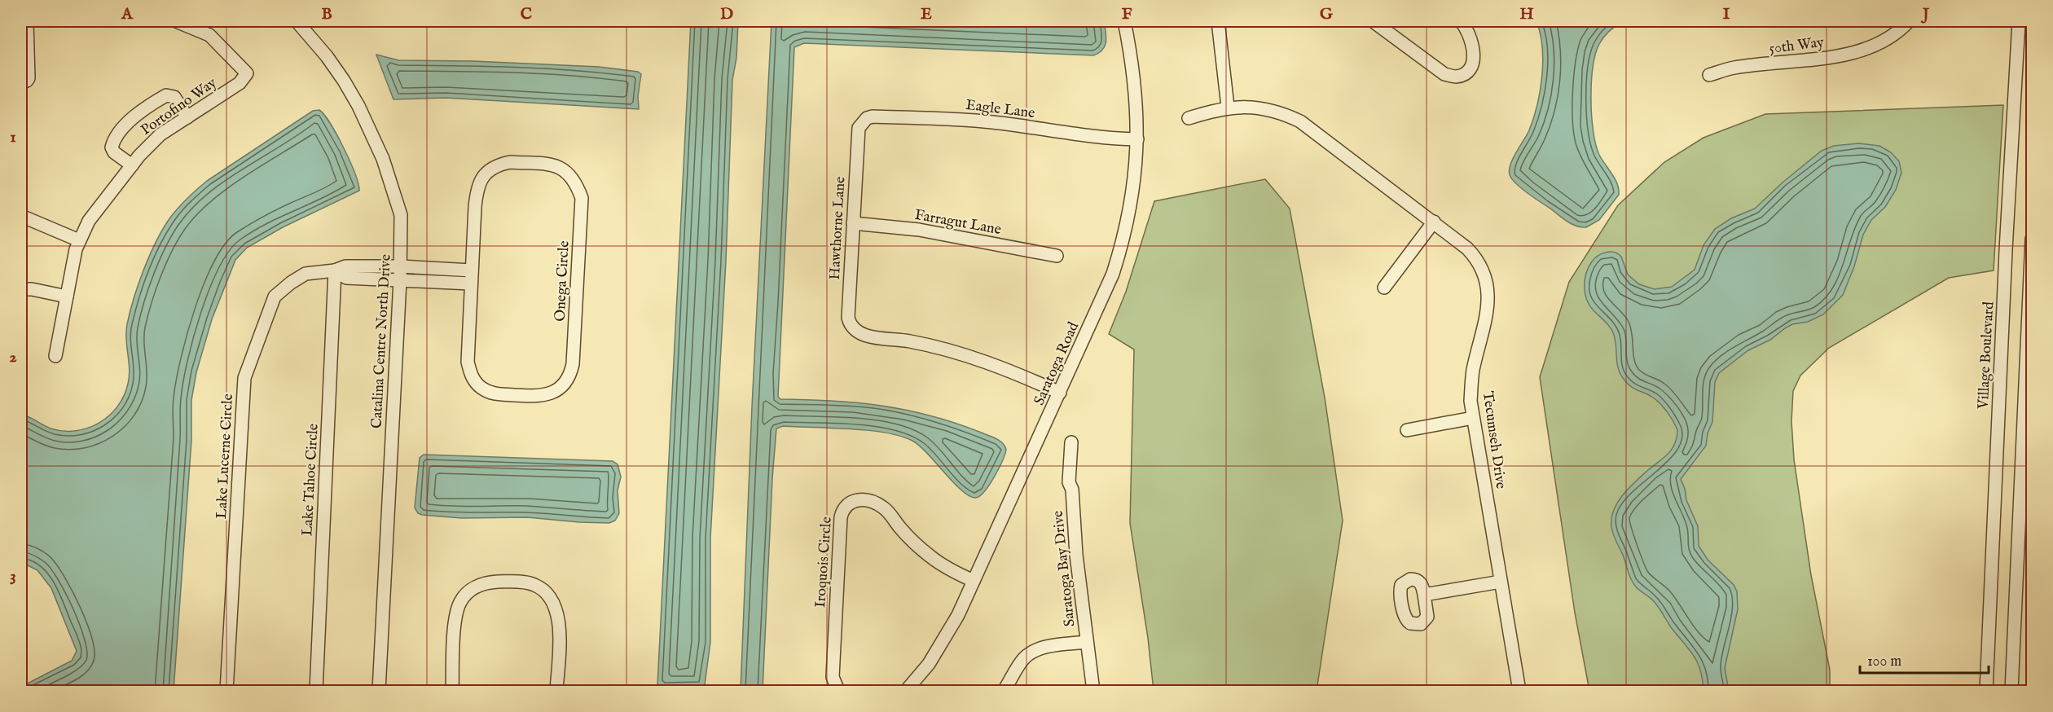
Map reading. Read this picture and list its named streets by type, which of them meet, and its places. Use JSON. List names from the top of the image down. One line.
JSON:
{"streets":{"street":["50th Way","Portofino Way","Eagle Lane","Farragut Lane","Hawthorne Lane","Onega Circle","Catalina Centre North Drive","Village Boulevard","Saratoga Road","Tecumseh Drive","Lake Lucerne Circle","Lake Tahoe Circle","Iroquois Circle","Saratoga Bay Drive"]},"crossings":[["Eagle Lane","Hawthorne Lane"],["Eagle Lane","Saratoga Road"],["Farragut Lane","Hawthorne Lane"],["Hawthorne Lane","Saratoga Road"],["Catalina Centre North Drive","Lake Lucerne Circle"],["Saratoga Road","Iroquois Circle"],["Lake Lucerne Circle","Lake Tahoe Circle"]],"scale_bar":"100 m","grid":{"columns":["A","B","C","D","E","F","G","H","I","J"],"rows":["1","2","3"]}}
